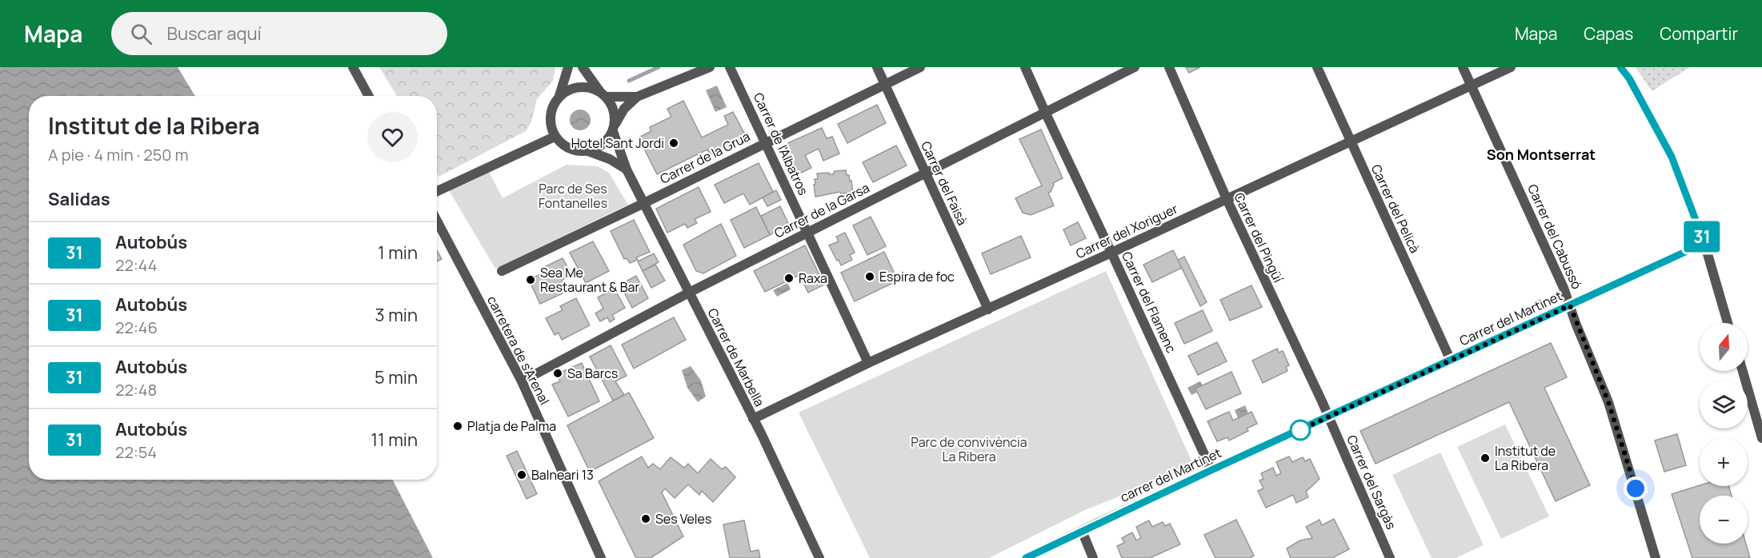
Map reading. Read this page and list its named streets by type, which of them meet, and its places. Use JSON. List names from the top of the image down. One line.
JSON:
{"streets":{"street":["Carrer de l'Albatros","Carrer de la Grua","Carrer del Faisà","Carrer del Pelicà","Carrer de la Garsa","Carrer del Xoriguer","Carrer del Cabussó","Carrer del Pingüí","Carrer del Flamenc","Carrer del Martinet","carretera de s'Arenal","Carrer de Marbella","carrer del Martinet","Carrer del Sargàs"]},"crossings":[["Carrer de l'Albatros","Carrer de la Grua"],["Carrer de l'Albatros","Carrer de la Garsa"],["Carrer de l'Albatros","Carrer del Xoriguer"],["Carrer de la Grua","Carrer del Faisà"],["Carrer de la Grua","Carrer de Marbella"],["Carrer del Faisà","Carrer de la Garsa"],["Carrer del Faisà","Carrer del Xoriguer"],["Carrer del Pelicà","Carrer del Xoriguer"],["Carrer del Pelicà","Carrer del Martinet"],["Carrer de la Garsa","Carrer del Flamenc"],["Carrer de la Garsa","carretera de s'Arenal"],["Carrer de la Garsa","Carrer de Marbella"],["Carrer del Xoriguer","Carrer del Cabussó"],["Carrer del Xoriguer","Carrer del Pingüí"],["Carrer del Xoriguer","Carrer del Flamenc"],["Carrer del Xoriguer","Carrer de Marbella"],["Carrer del Cabussó","Carrer del Martinet"],["Carrer del Pingüí","Carrer del Martinet"],["Carrer del Pingüí","carrer del Martinet"],["Carrer del Pingüí","Carrer del Sargàs"],["Carrer del Flamenc","carrer del Martinet"],["Carrer del Martinet","carrer del Martinet"],["Carrer del Martinet","Carrer del Sargàs"],["carrer del Martinet","Carrer del Sargàs"]],"districts":["Son Montserrat"],"parks":["Parc de Ses Fontanelles","Parc de convivència La Ribera"],"places":["Hotel Sant Jordi","Espira de foc","Raxa","Sea Me Restaurant & Bar","Sa Barcs","Platja de Palma","Institut de La Ribera","Balneari 13","Ses Veles"],"lines":["bus line 31"],"north":"top","page":{"header":"Mapa","search":"Buscar aquí","nav":["Mapa","Capas","Compartir"],"on_map":"31","heading":[["Institut de la Ribera","A pie · 4 min · 250 m"],"Salidas"],"list":[{"mark":"31","name":"Autobús","note":"22:44","value":"1 min"},{"mark":"31","name":"Autobús","note":"22:46","value":"3 min"},{"mark":"31","name":"Autobús","note":"22:48","value":"5 min"},{"mark":"31","name":"Autobús","note":"22:54","value":"11 min"}],"map_buttons":["+","−"]}}
